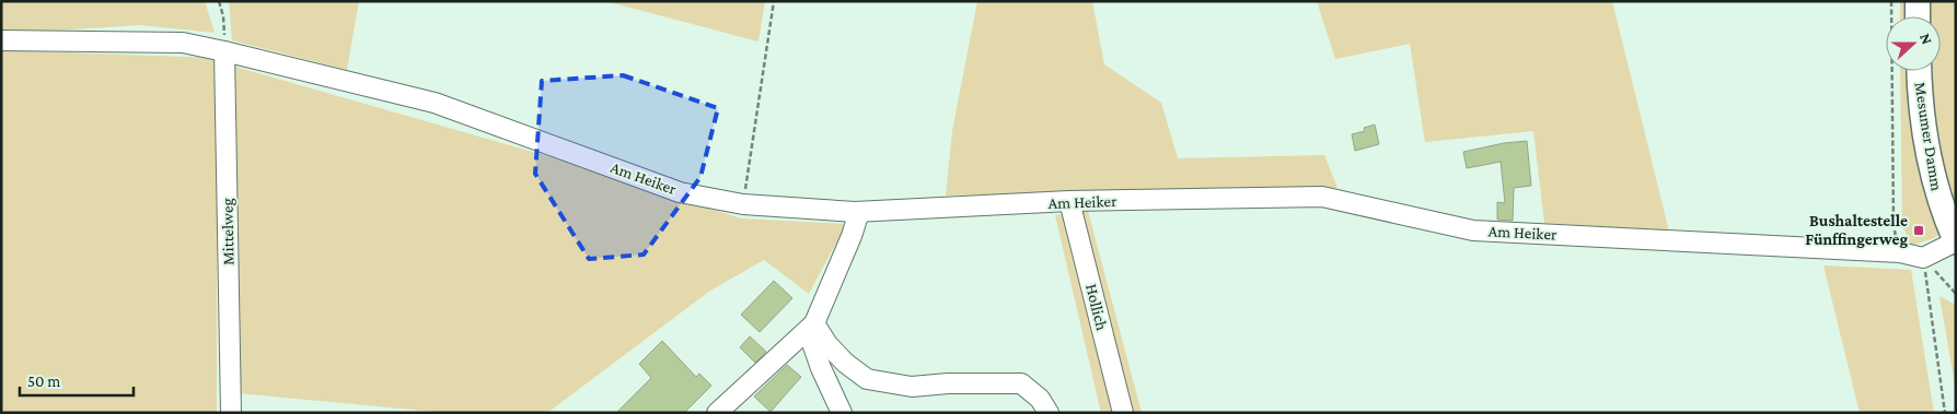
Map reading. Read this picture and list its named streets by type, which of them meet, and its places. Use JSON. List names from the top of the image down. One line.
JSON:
{"streets":{"main road":["Mesumer Damm"],"street":["Am Heiker","Mittelweg","Hollich"]},"crossings":[["Am Heiker","Mittelweg"],["Am Heiker","Hollich"]],"places":{"transit":["Bushaltestelle Fünffingerweg"]},"scale_bar":"50 m","north":"right"}
